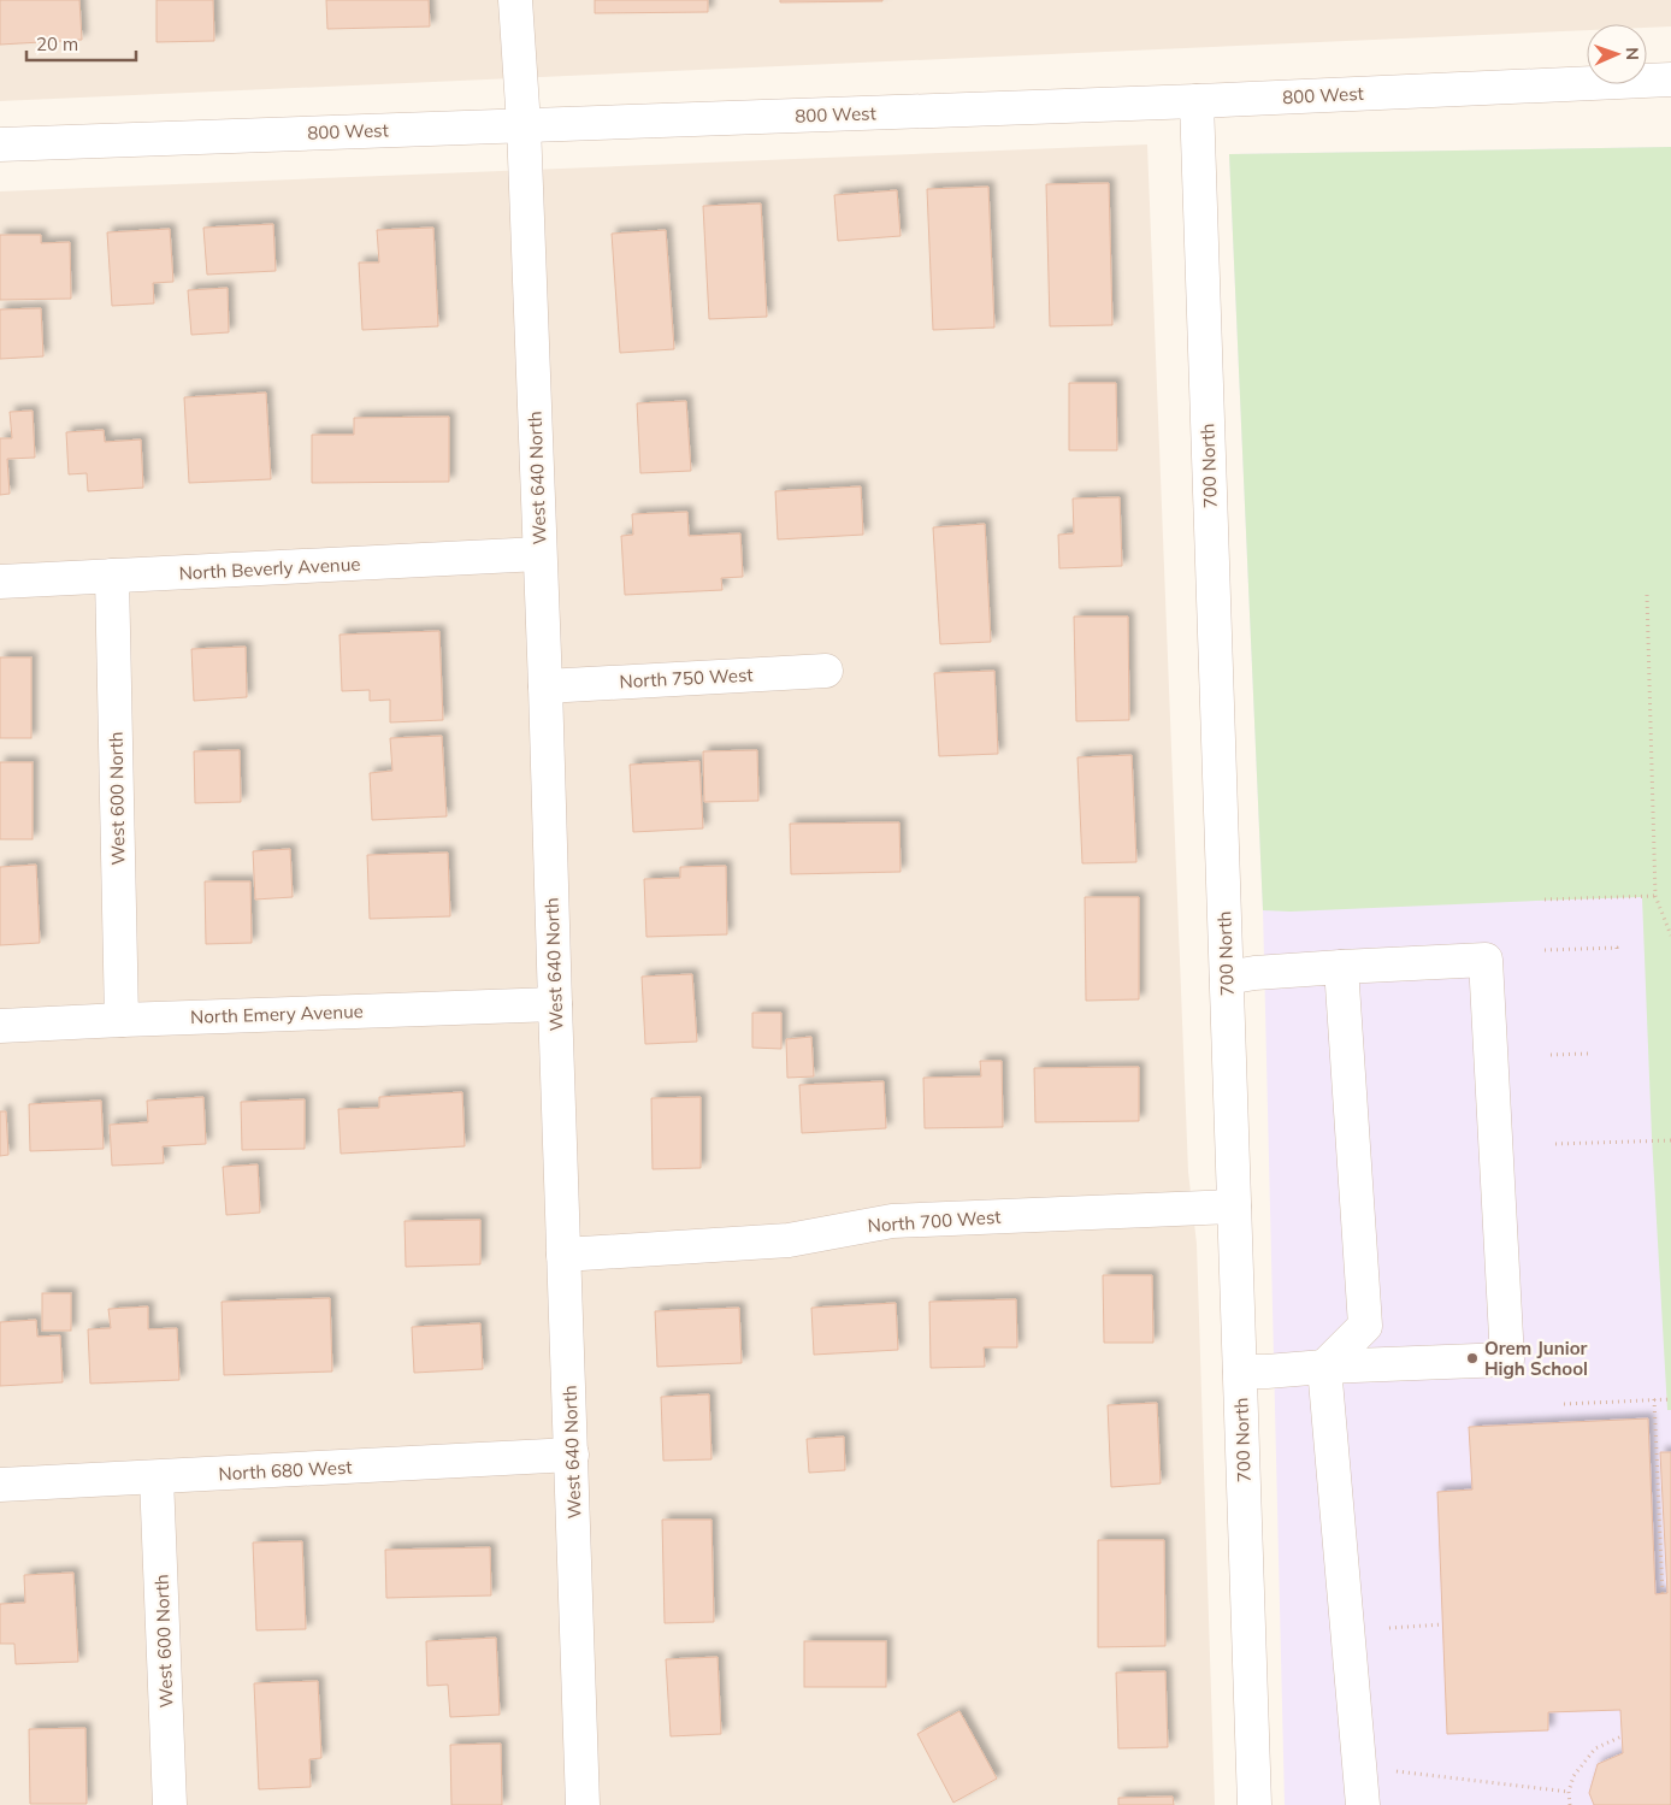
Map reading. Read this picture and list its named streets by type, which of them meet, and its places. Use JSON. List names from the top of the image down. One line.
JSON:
{"streets":{"street":["800 West","700 North","West 640 North","North Beverly Avenue","North 750 West","West 600 North","North Emery Avenue","North 700 West","North 680 West"]},"crossings":[["800 West","700 North"],["800 West","West 640 North"],["700 North","North 700 West"],["West 640 North","North Beverly Avenue"],["West 640 North","North 750 West"],["West 640 North","North Emery Avenue"],["West 640 North","North 700 West"],["West 640 North","North 680 West"],["North Beverly Avenue","West 600 North"],["West 600 North","North Emery Avenue"],["West 600 North","North 680 West"]],"places":["Orem Junior High School"],"scale_bar":"20 m","north":"right"}
